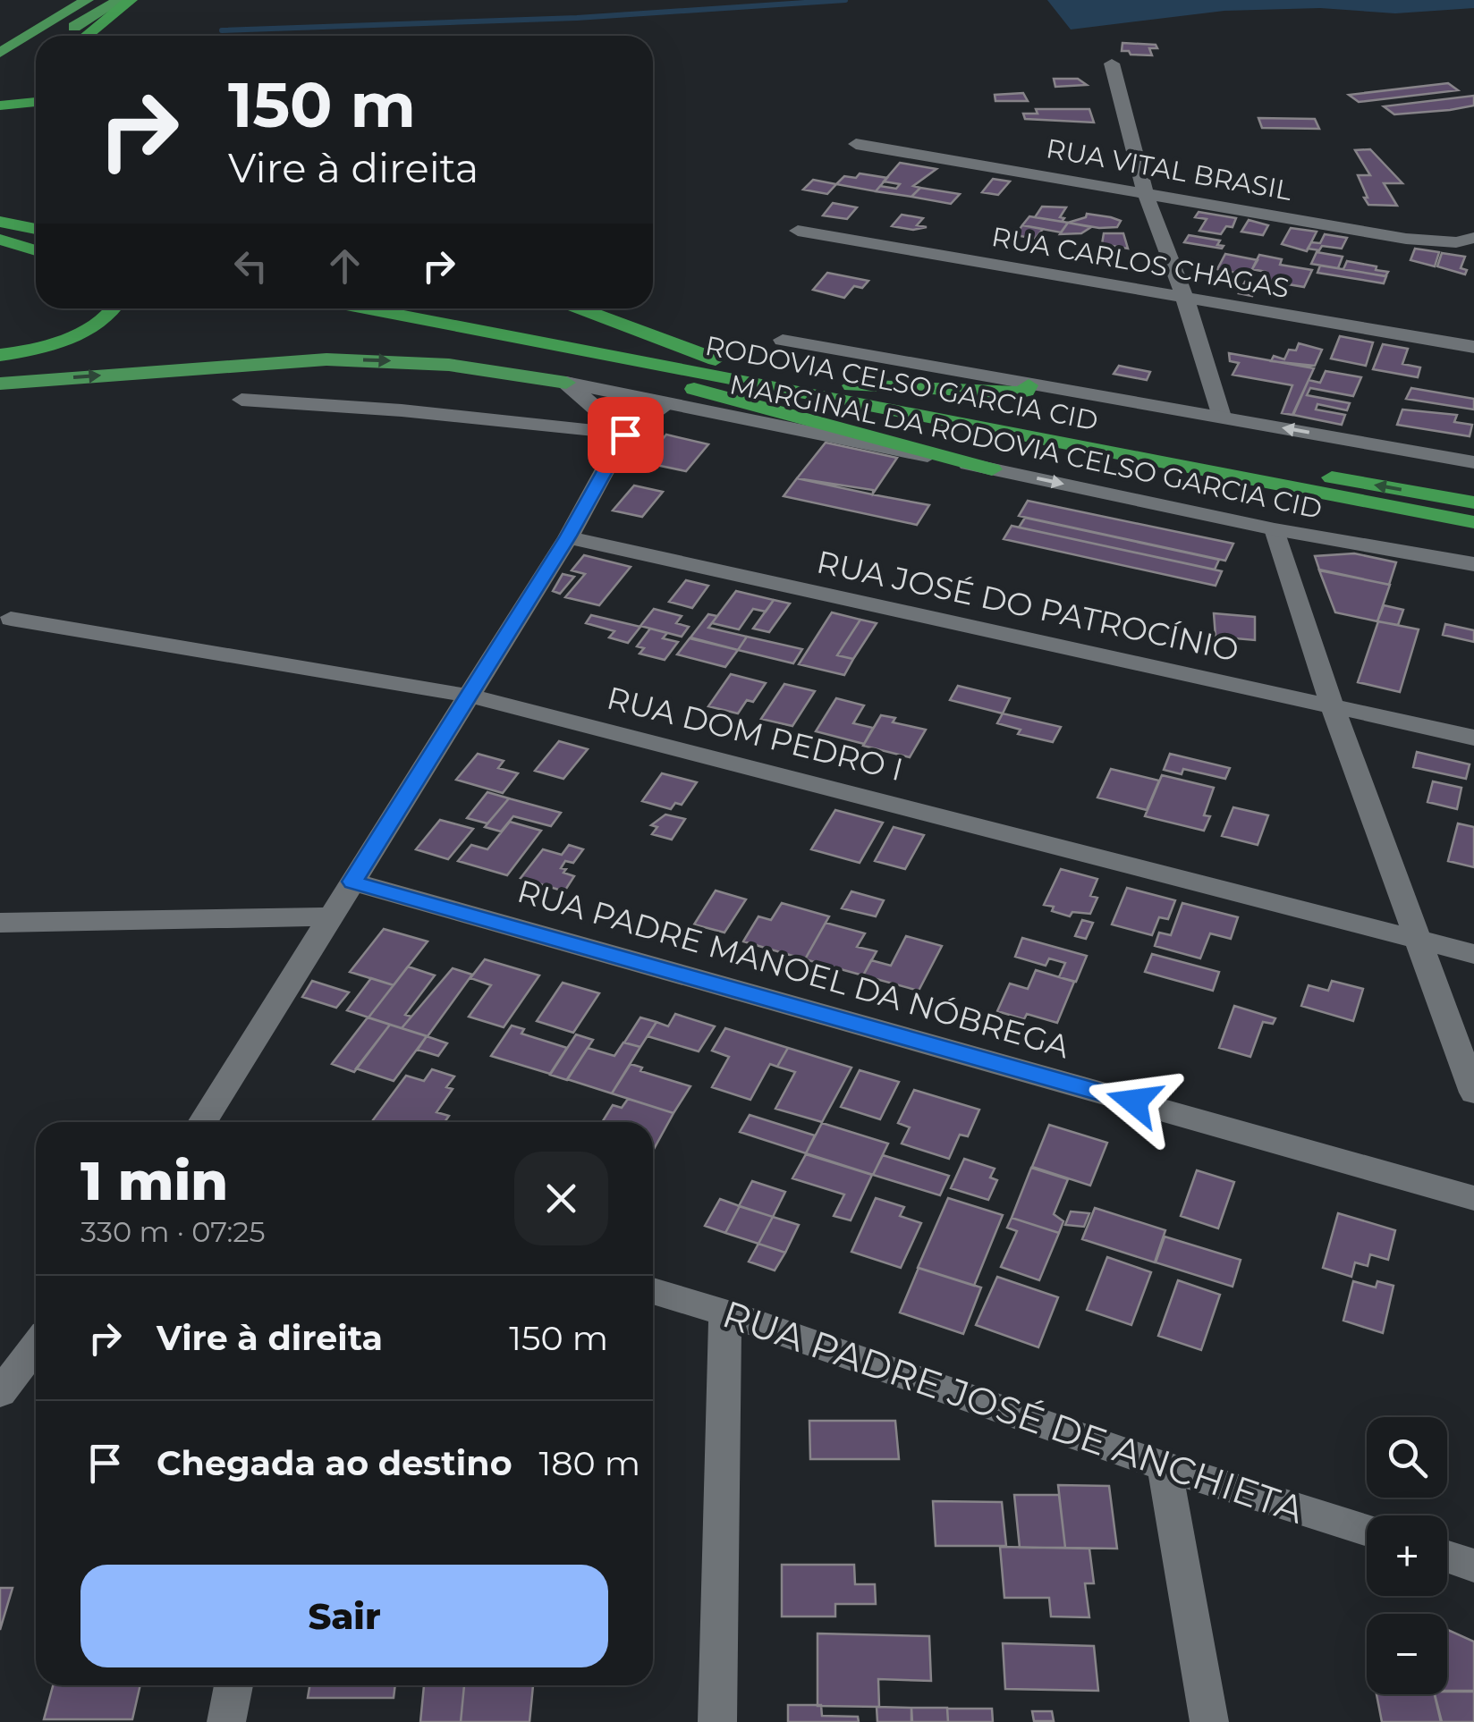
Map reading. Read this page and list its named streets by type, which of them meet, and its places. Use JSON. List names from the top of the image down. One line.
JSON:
{"streets":{"highway":["RODOVIA CELSO GARCIA CID"],"street":["RUA VITAL BRASIL","RUA CARLOS CHAGAS","MARGINAL DA RODOVIA CELSO GARCIA CID","RUA JOSÉ DO PATROCÍNIO","RUA DOM PEDRO I","RUA PADRE MANOEL DA NÓBREGA","RUA PADRE JOSÉ DE ANCHIETA"]},"page":{"turn":["150 m","Vire à direita"],"heading":["1 min","330 m · 07:25"],"list":[{"name":"Vire à direita","value":"150 m"},{"name":"Chegada ao destino","value":"180 m"}],"map_buttons":["+","−"],"buttons":"Sair"}}
